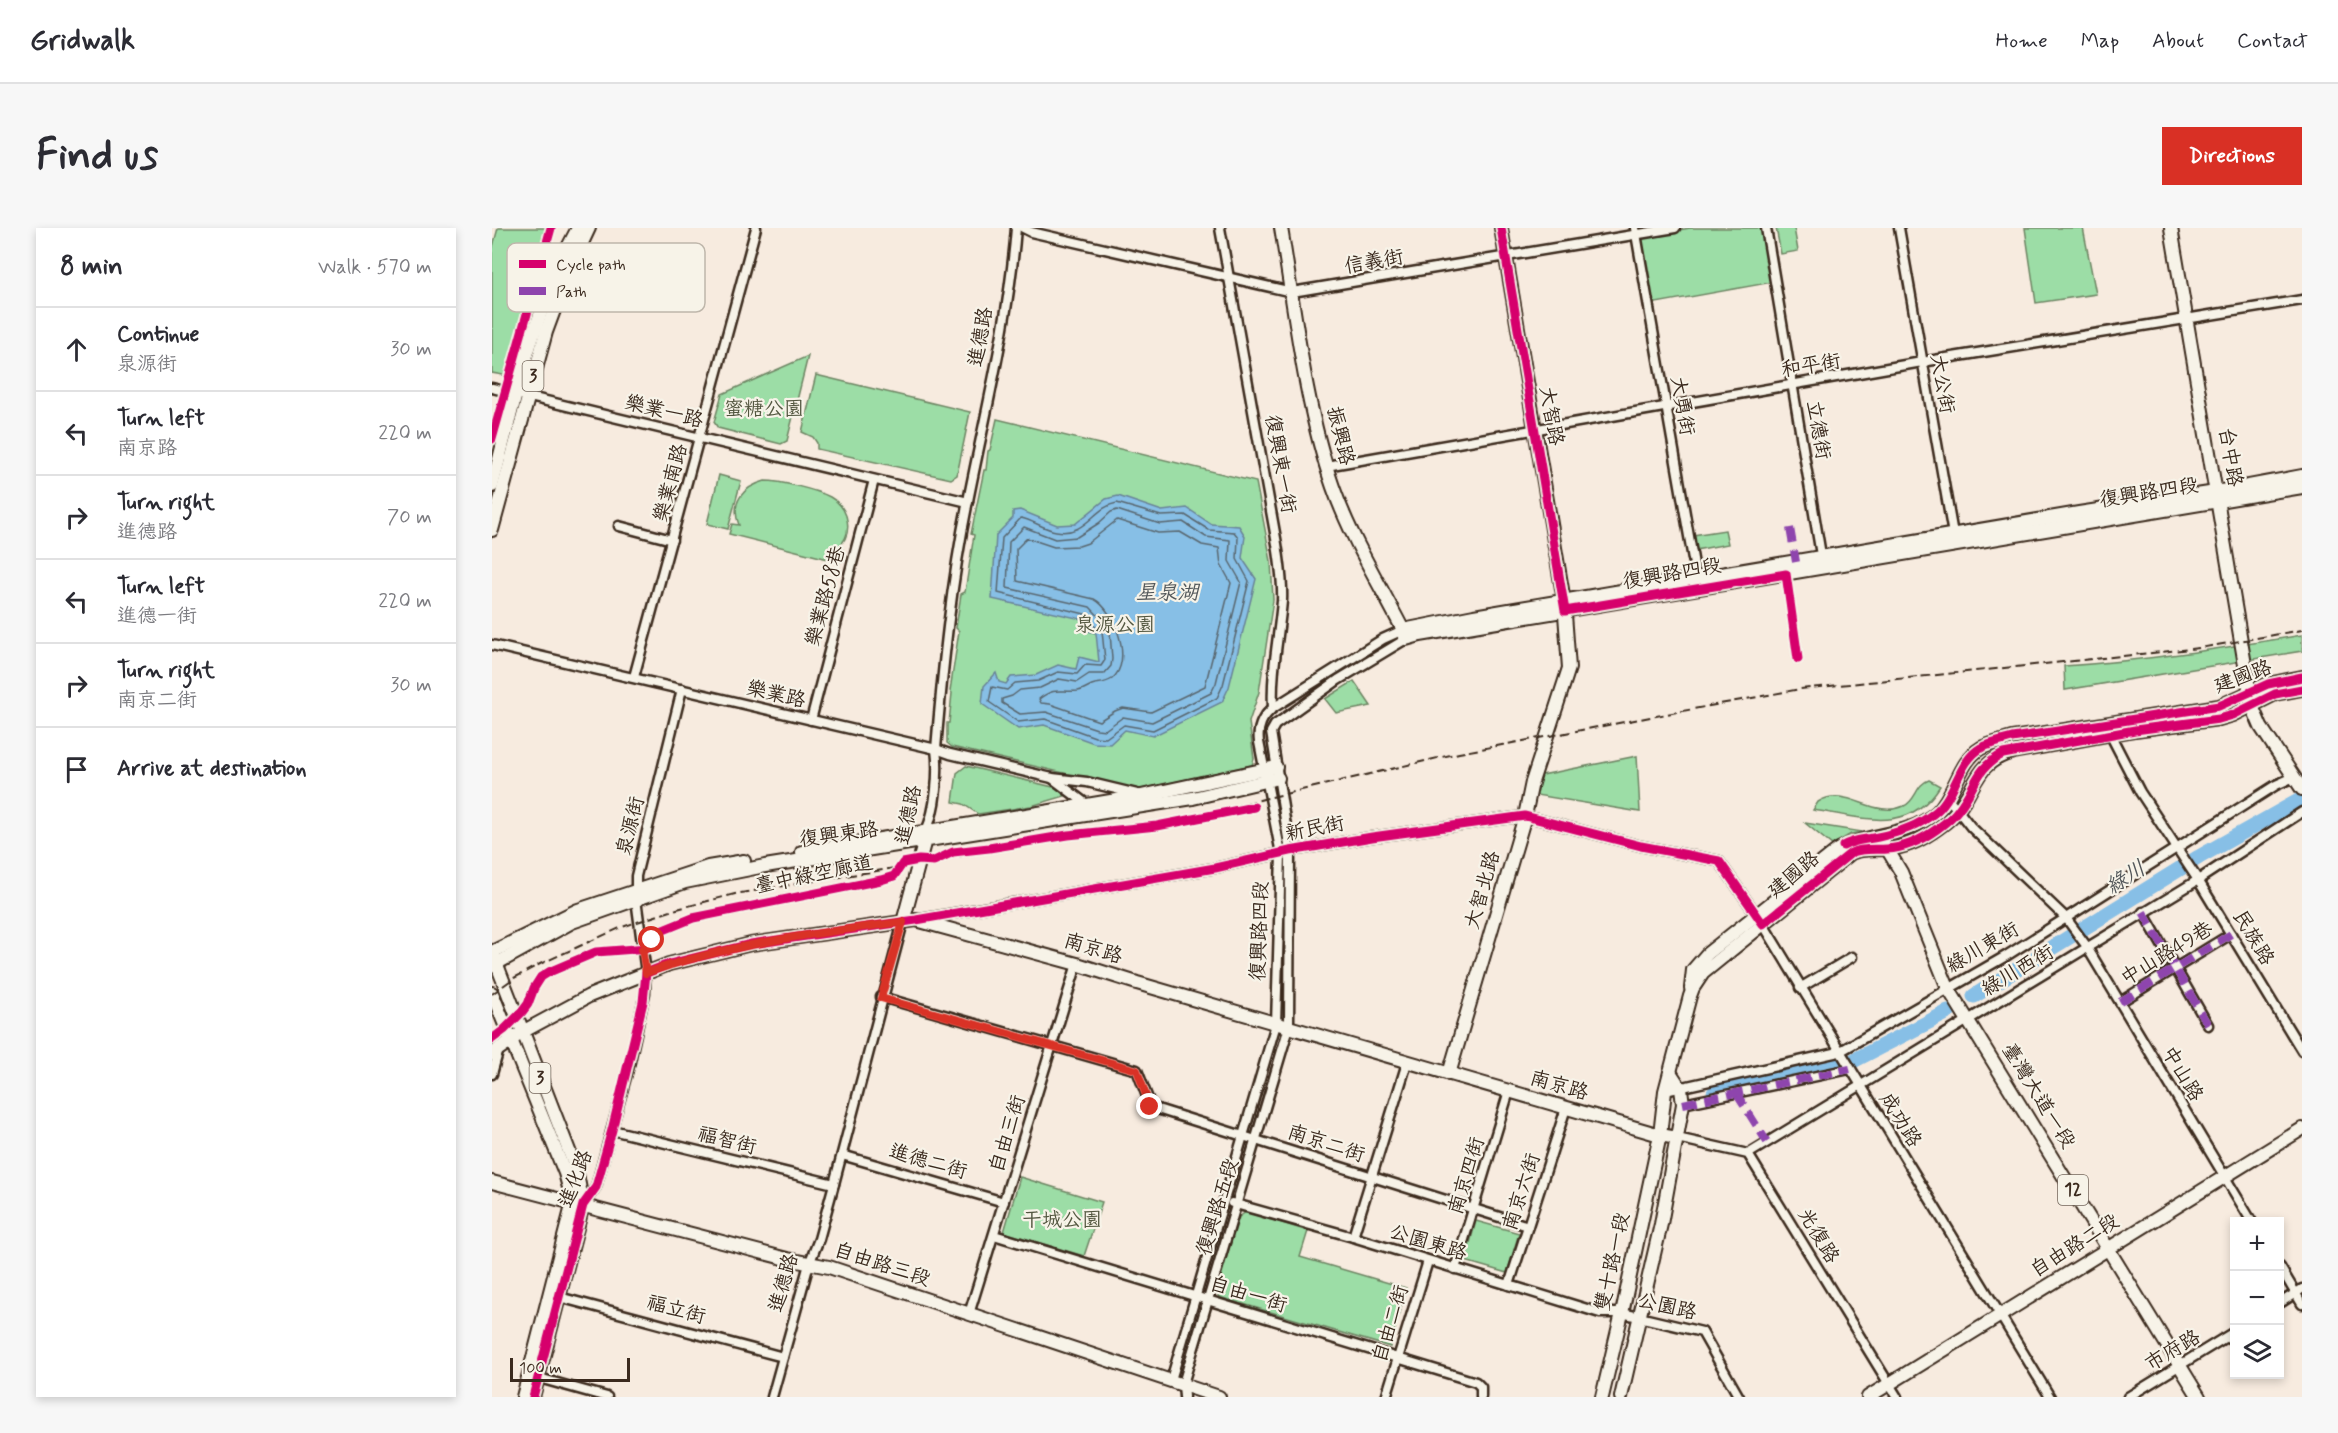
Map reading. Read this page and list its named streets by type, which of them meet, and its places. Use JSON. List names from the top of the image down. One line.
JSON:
{"streets":{"main road":["進德路","3","大智路","振興路","台中路","復興路四段","建國路","復興東路","大智北路","南京路","臺灣大道一段","進化路","12","自由路二段","雙十路一段","自由路三段"],"street":["信義街","和平街","大公街","大勇街","樂業一路","立德街","復興東一街","樂業南路","樂業路58巷","樂業路","泉源街","新民街","民族路","綠川東街","中山路49巷","綠川西街","中山路","成功路","自由三街","福智街","南京二街","進德二街","南京四街","南京六街","復興路五段","光復路","公園東路","自由一街","公園路","福立街","自由二街","市府路"],"cycle path":["臺中綠空廊道"]},"crossings":[["信義街","大勇街"],["信義街","大智路"],["信義街","振興路"],["進德路","樂業一路"],["進德路","樂業路"],["進德路","復興東路"],["進德路","南京路"],["進德路","福智街"],["進德路","進德二街"],["進德路","自由路三段"],["進德路","福立街"],["和平街","大公街"],["和平街","大勇街"],["和平街","大智路"],["和平街","立德街"],["和平街","振興路"],["和平街","台中路"],["3","樂業一路"],["3","復興東路"],["3","南京路"],["3","進化路"],["3","自由路三段"],["大公街","復興路四段"],["大勇街","復興路四段"],["樂業一路","樂業南路"],["樂業一路","樂業路58巷"],["大智路","復興路四段"],["大智路","大智北路"],["立德街","復興路四段"],["振興路","復興路四段"],["台中路","復興路四段"],["台中路","建國路"],["台中路","綠川東街"],["復興東一街","復興路四段"],["樂業南路","樂業路"],["復興路四段","新民街"],["復興路四段","復興東路"],["復興路四段","大智北路"],["復興路四段","南京路"],["復興路四段","復興路五段"],["樂業路58巷","樂業路"],["建國路","綠川東街"],["建國路","南京路"],["建國路","臺灣大道一段"],["建國路","成功路"],["建國路","雙十路一段"],["樂業路","泉源街"],["樂業路","復興東路"],["泉源街","復興東路"],["泉源街","南京路"],["泉源街","進化路"],["新民街","大智北路"],["新民街","南京路"],["新民街","成功路"],["大智北路","南京路"],["民族路","綠川東街"],["民族路","中山路49巷"],["民族路","綠川西街"],["綠川東街","中山路"],["綠川東街","臺灣大道一段"],["綠川東街","成功路"],["南京路","自由三街"],["南京路","南京四街"],["南京路","進化路"],["南京路","南京六街"],["南京路","復興路五段"],["南京路","雙十路一段"],["中山路49巷","中山路"],["綠川西街","中山路"],["綠川西街","臺灣大道一段"],["綠川西街","成功路"],["綠川西街","光復路"],["中山路","自由路二段"],["臺灣大道一段","自由路二段"],["臺灣大道一段","市府路"],["成功路","自由路二段"],["自由三街","南京二街"],["自由三街","進德二街"],["自由三街","自由路三段"],["自由三街","自由一街"],["福智街","進化路"],["南京二街","南京四街"],["南京二街","南京六街"],["南京二街","復興路五段"],["南京四街","公園東路"],["進化路","自由路三段"],["進化路","福立街"],["南京六街","公園東路"],["復興路五段","公園東路"],["復興路五段","自由路三段"],["復興路五段","自由一街"],["光復路","自由路二段"],["公園東路","雙十路一段"],["公園東路","公園路"],["公園東路","自由二街"],["雙十路一段","公園路"],["自由一街","自由二街"]],"water":["星泉湖","綠川"],"parks":["蜜糖公園","泉源公園","干城公園"],"legend":["Cycle path","Path"],"scale_bar":"100 m","page":{"header":"Gridwalk","nav":["Home","Map","About","Contact"],"buttons":"Directions","title":"Find us","heading":["8 min","Walk · 570 m"],"list":[["Continue","泉源街","30 m"],["Turn left","南京路","220 m"],["Turn right","進德路","70 m"],["Turn left","進德一街","220 m"],["Turn right","南京二街","30 m"],"Arrive at destination"],"map_buttons":["+","−"],"scale":"100 m"}}
